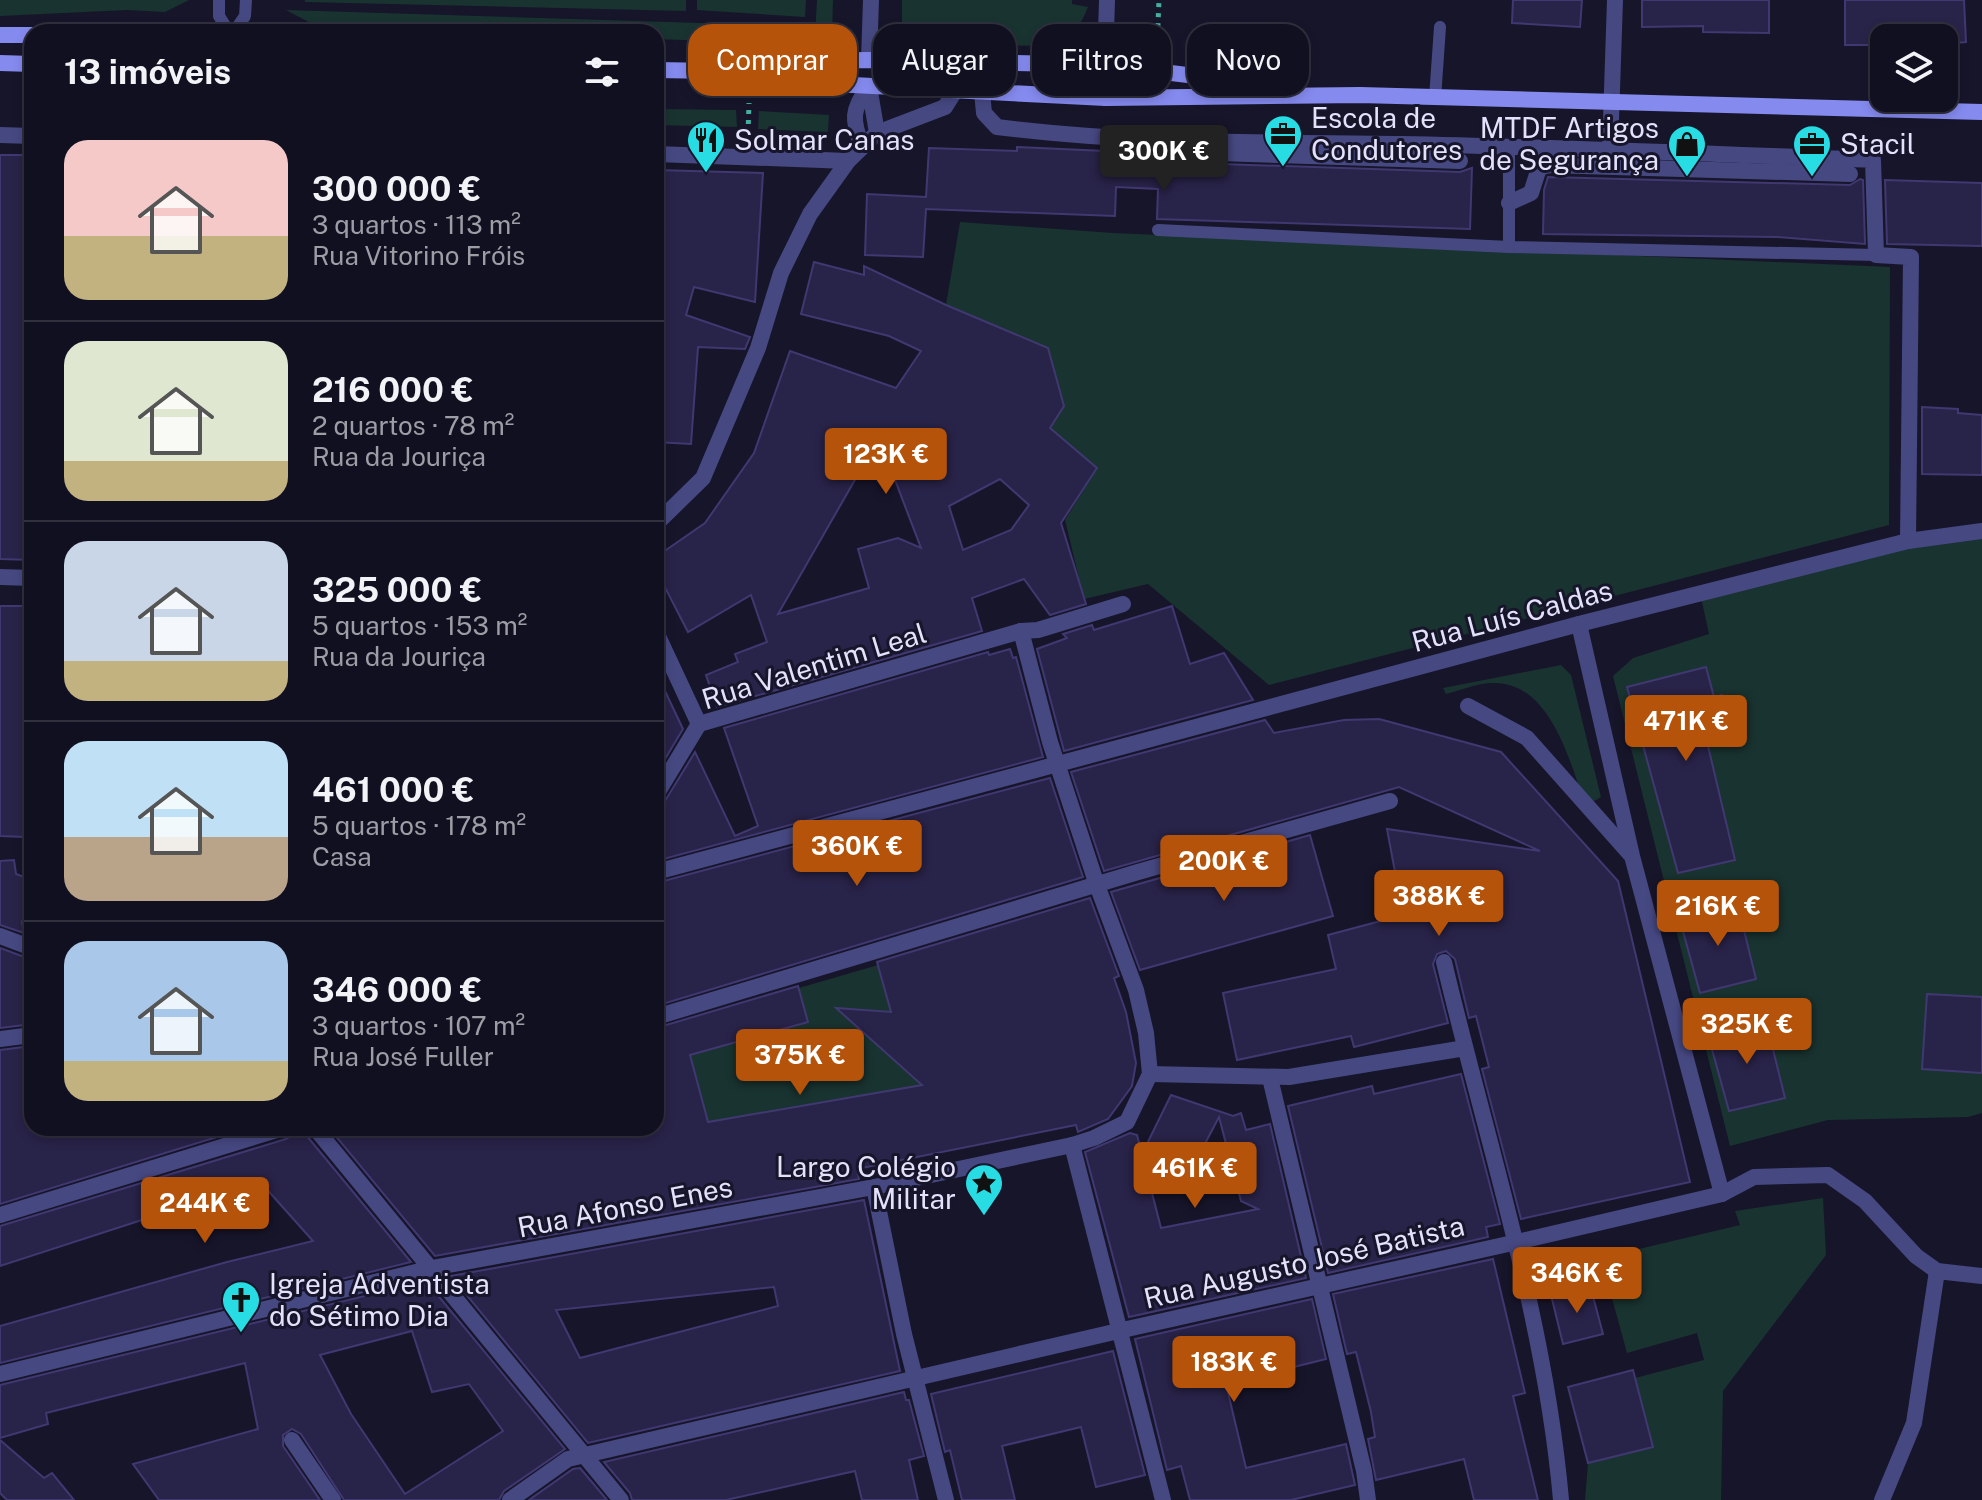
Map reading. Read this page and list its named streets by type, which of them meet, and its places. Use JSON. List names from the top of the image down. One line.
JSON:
{"streets":{"street":["Rua Luís Caldas","Rua Valentim Leal","Rua Afonso Enes","Rua Augusto José Batista"]},"places":{"office":["Escola de Condutores","Stacil"],"restaurant":["Solmar Canas"],"shop":["MTDF Artigos de Segurança"],"place":["Largo Colégio Militar"],"church":["Igreja Adventista do Sétimo Dia"]},"page":{"chip":["Comprar","Alugar","Filtros","Novo"],"heading":"13 imóveis","list":[{"name":"300 000 €","note":"3 quartos · 113 m² · Rua Vitorino Fróis"},{"name":"216 000 €","note":"2 quartos · 78 m² · Rua da Jouriça"},{"name":"325 000 €","note":"5 quartos · 153 m² · Rua da Jouriça"},{"name":"461 000 €","note":"5 quartos · 178 m² · Casa"},{"name":"346 000 €","note":"3 quartos · 107 m² · Rua José Fuller"}],"price":["300K €","123K €","471K €","360K €","200K €","388K €","216K €","325K €","375K €","461K €","244K €","346K €","183K €"]}}
